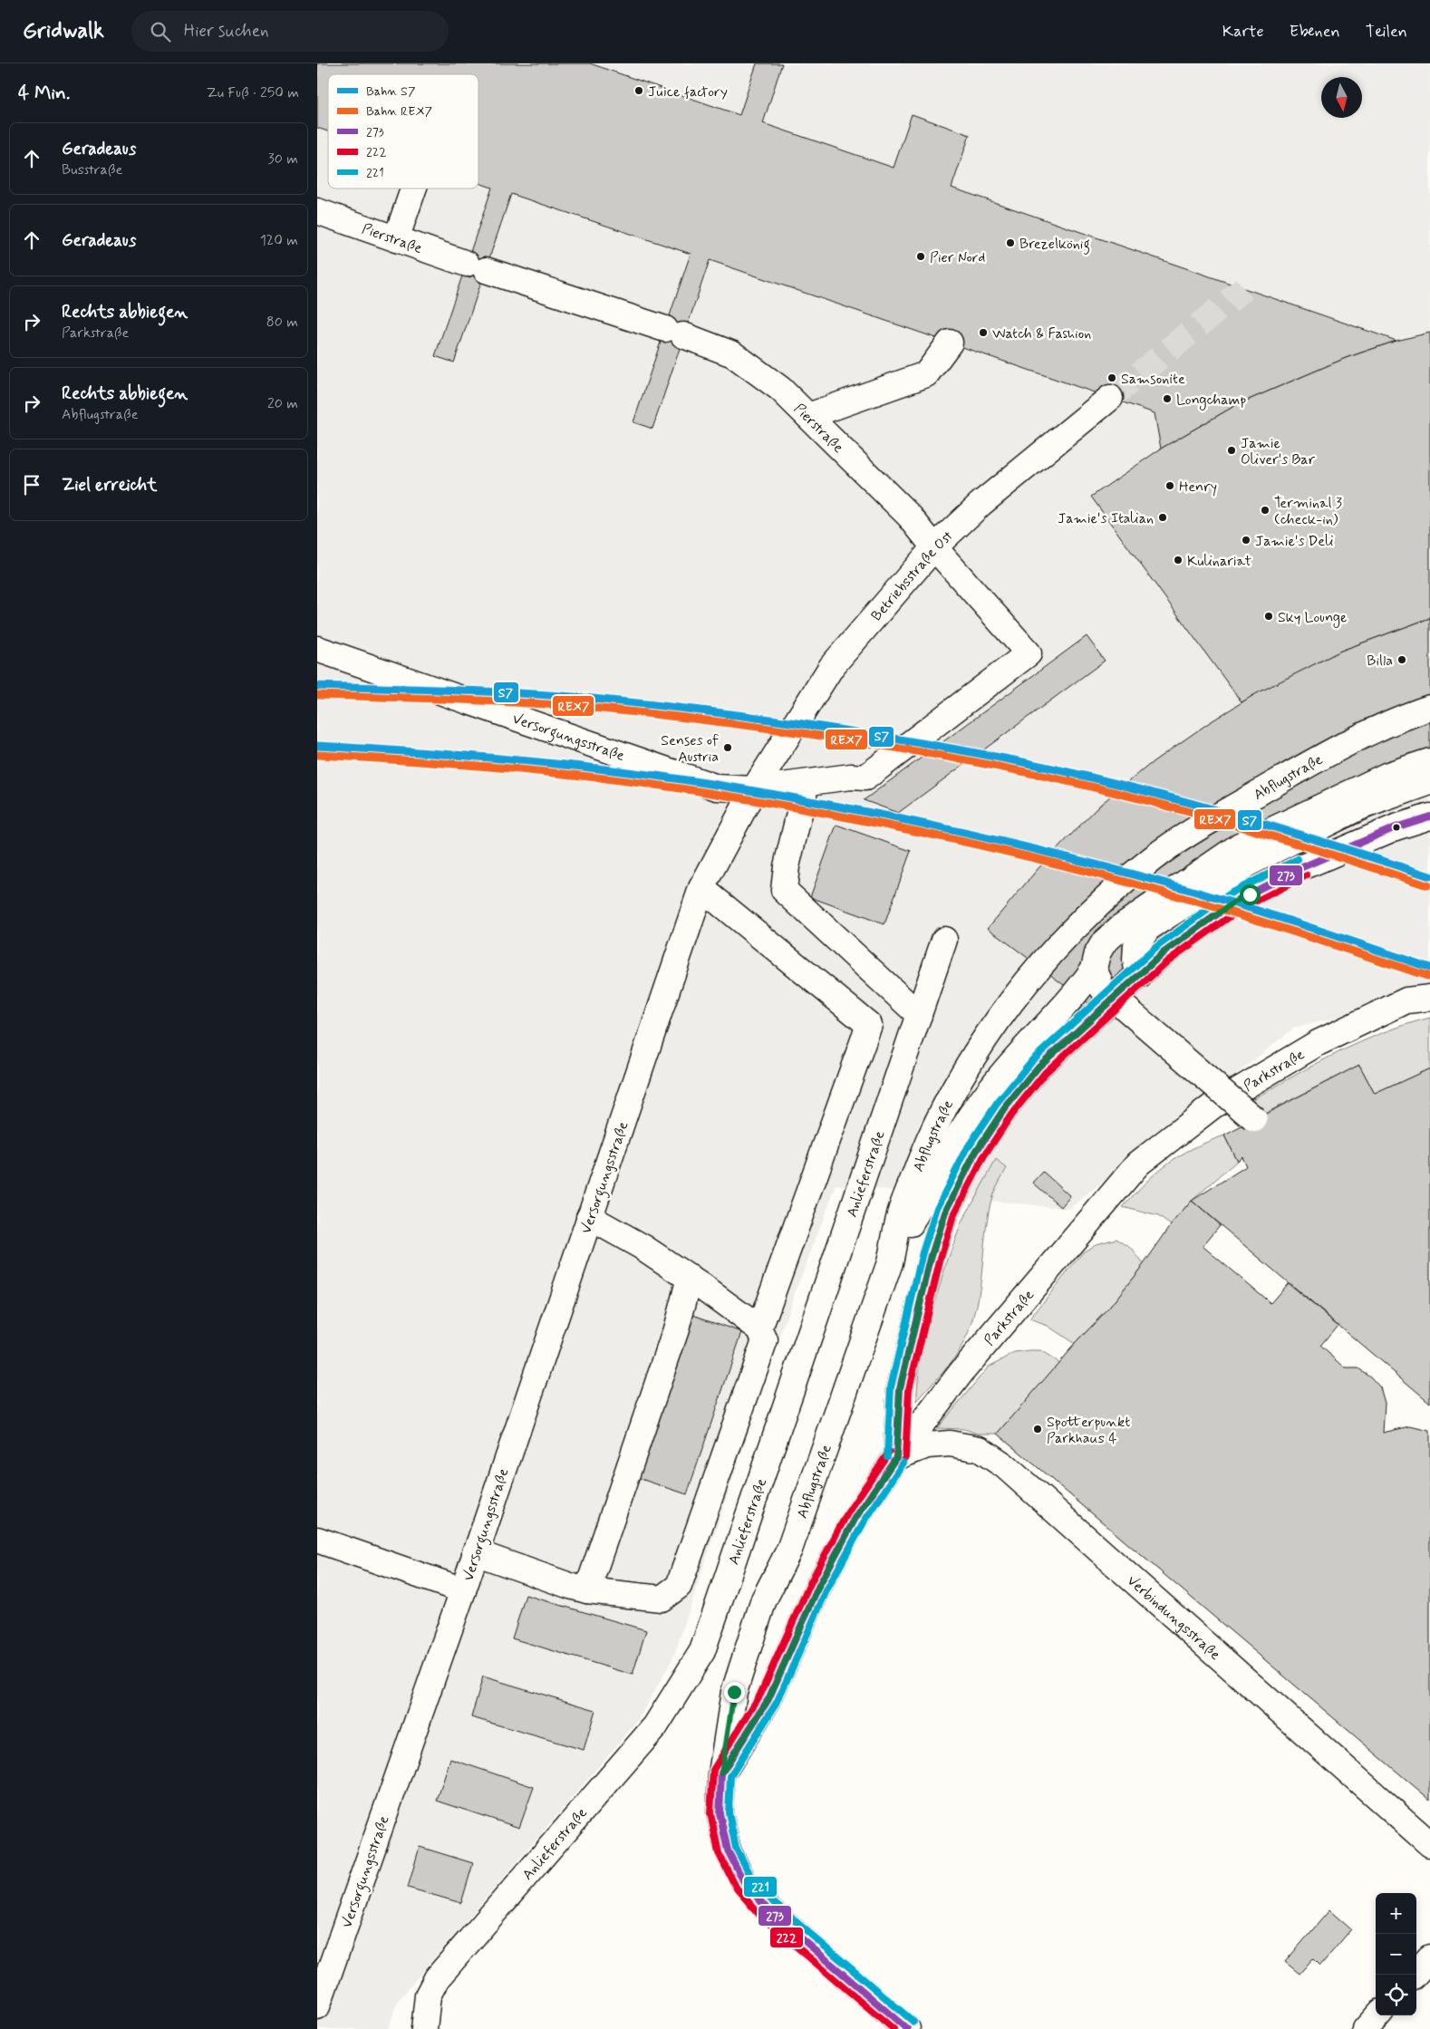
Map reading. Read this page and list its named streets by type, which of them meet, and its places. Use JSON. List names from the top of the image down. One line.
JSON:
{"streets":{"street":["Pierstraße","Betriebsstraße Ost","Versorgungsstraße","Abflugstraße","Parkstraße","Anlieferstraße","Verbindungsstraße"]},"crossings":[["Pierstraße","Betriebsstraße Ost"],["Betriebsstraße Ost","Versorgungsstraße"],["Abflugstraße","Parkstraße"],["Parkstraße","Verbindungsstraße"]],"places":["Juice factory","Brezelkönig","Pier Nord","Watch & Fashion","Samsonite","Longchamp","Jamie Oliver's Bar","Henry","Terminal 3 (check-in)","Jamie's Italian","Jamie's Deli","Kulinariat","Sky Lounge","Billa","Senses of Austria","Spotterpunkt Parkhaus 4"],"lines":["rail line S7","rail line REX7","transit line 273","transit line 221","transit line 222"],"legend":["Bahn S7","Bahn REX7","273","222","221"],"north":"bottom","page":{"header":"Gridwalk","search":"Hier suchen","nav":["Karte","Ebenen","Teilen"],"heading":["4 Min.","Zu Fuß · 250 m"],"list":[["Geradeaus","Busstraße","30 m"],["Geradeaus","120 m"],["Rechts abbiegen","Parkstraße","80 m"],["Rechts abbiegen","Abflugstraße","20 m"],"Ziel erreicht"],"map_buttons":["+","−"]}}
